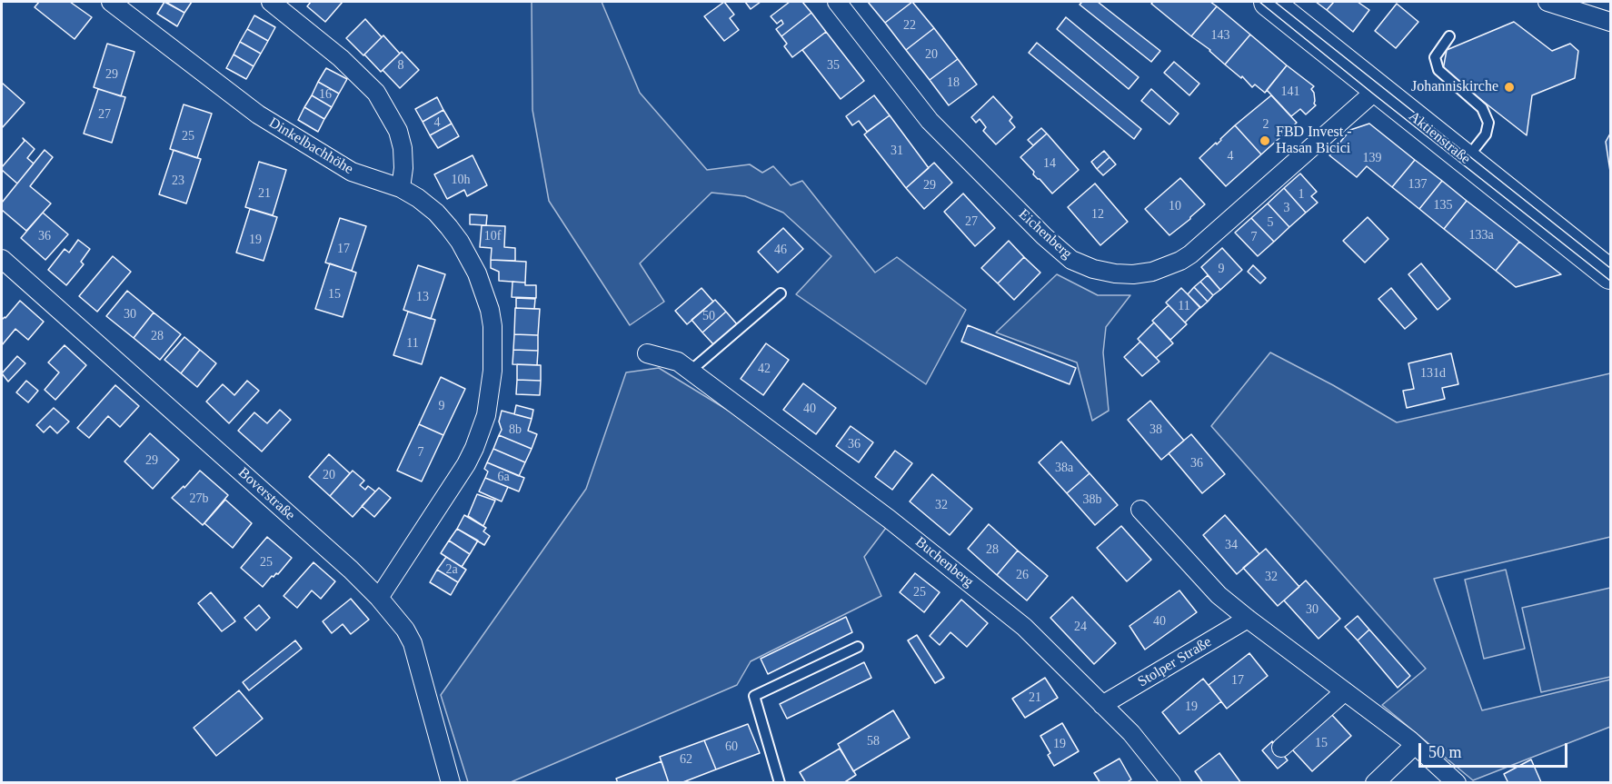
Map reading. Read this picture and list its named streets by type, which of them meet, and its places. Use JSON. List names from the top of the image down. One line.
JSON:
{"streets":{"main road":["Aktienstraße"],"street":["Dinkelbachhöhe","Eichenberg","Boverstraße","Buchenberg","Stolper Straße"]},"crossings":[["Aktienstraße","Eichenberg"],["Dinkelbachhöhe","Boverstraße"],["Buchenberg","Stolper Straße"]],"places":["Johanniskirche","FBD Invest - Hasan Bicici"],"house_numbers":["22","143","20","8","35","29","18","141","16","27","4","2","25","31","4","139","14","10h","23","137","29","21","1","135","10","3","12","27","5","133a","36","10f","7","19","17","46","9","15","13","11","30","50","28","11","42","131d","9","40","8b","38","36","7","29","36","38a","20","6a","27b","38b","32","34","28","25","2a","26","32","25","30","40","24","17","21","19","58","15","19","60","62"],"scale_bar":"50 m"}
